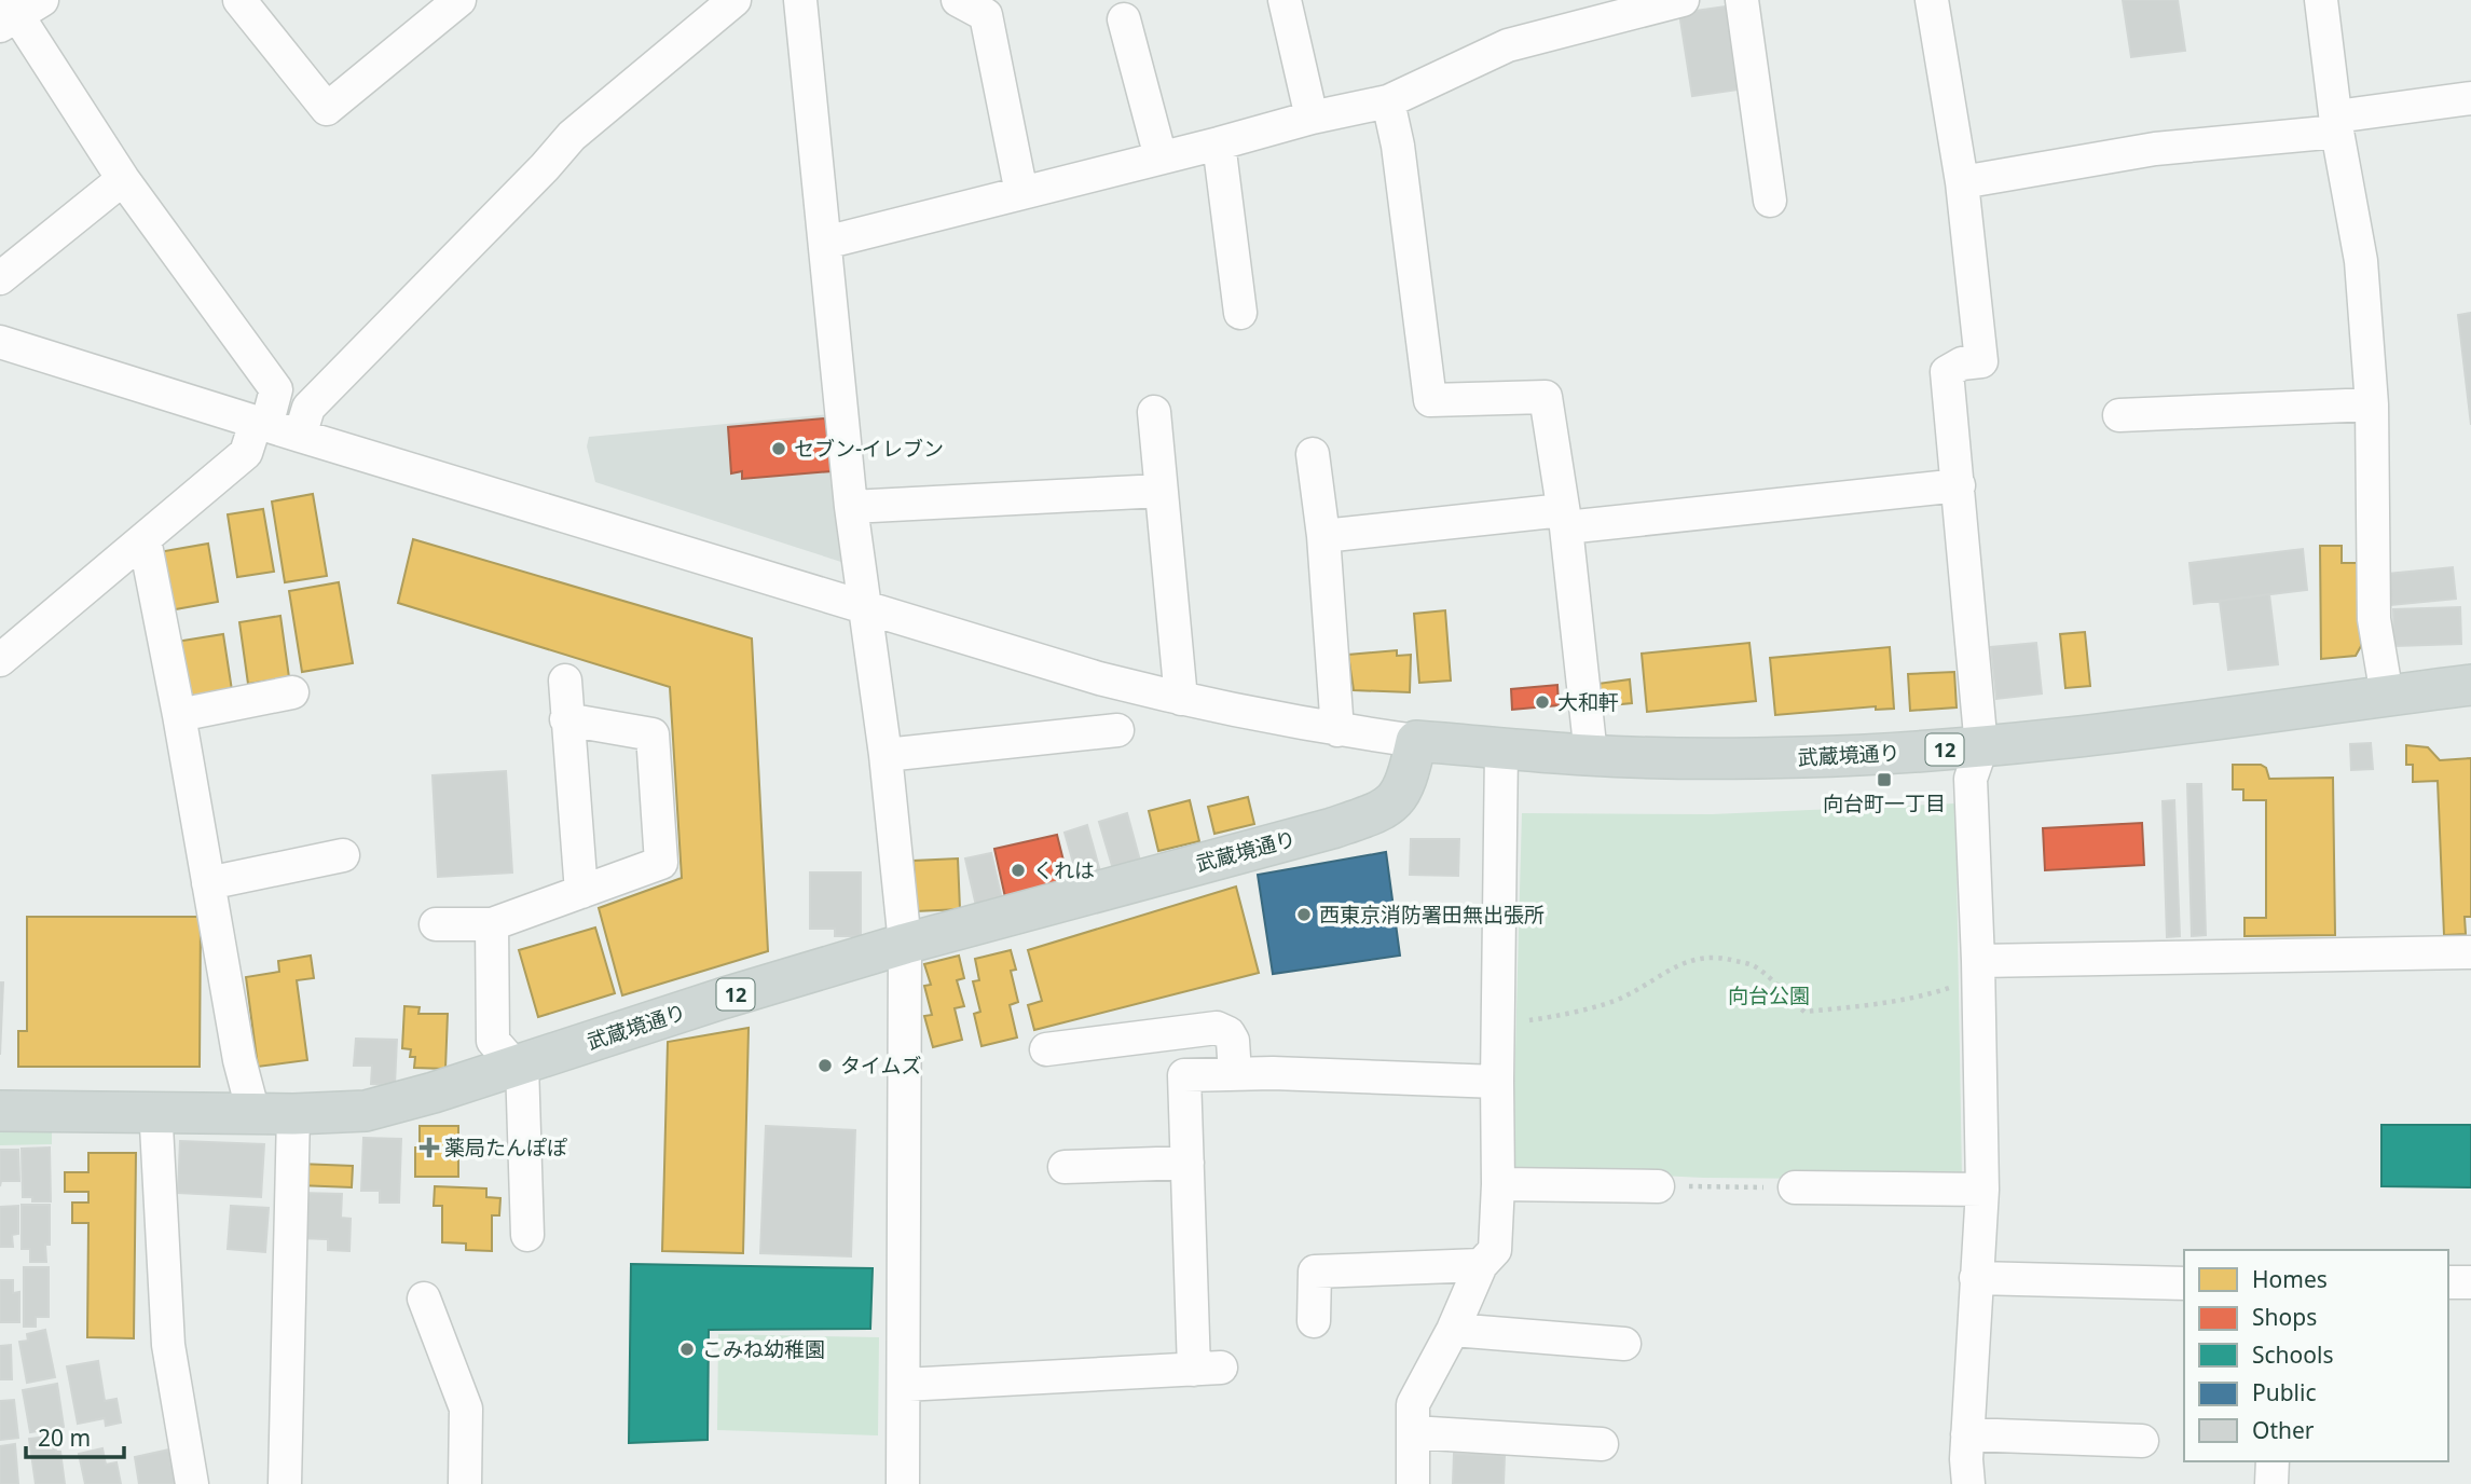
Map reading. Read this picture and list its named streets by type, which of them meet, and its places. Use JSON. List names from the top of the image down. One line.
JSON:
{"streets":{"main road":["12","武蔵境通り"]},"parks":["向台公園"],"places":{"other":["セブン-イレブン","大和軒","くれは","西東京消防署田無出張所","タイムズ","こみね幼稚園"],"transit":["向台町一丁目"],"health":["薬局たんぽぽ"]},"legend":["Homes","Shops","Schools","Public","Other"],"scale_bar":"20 m"}
